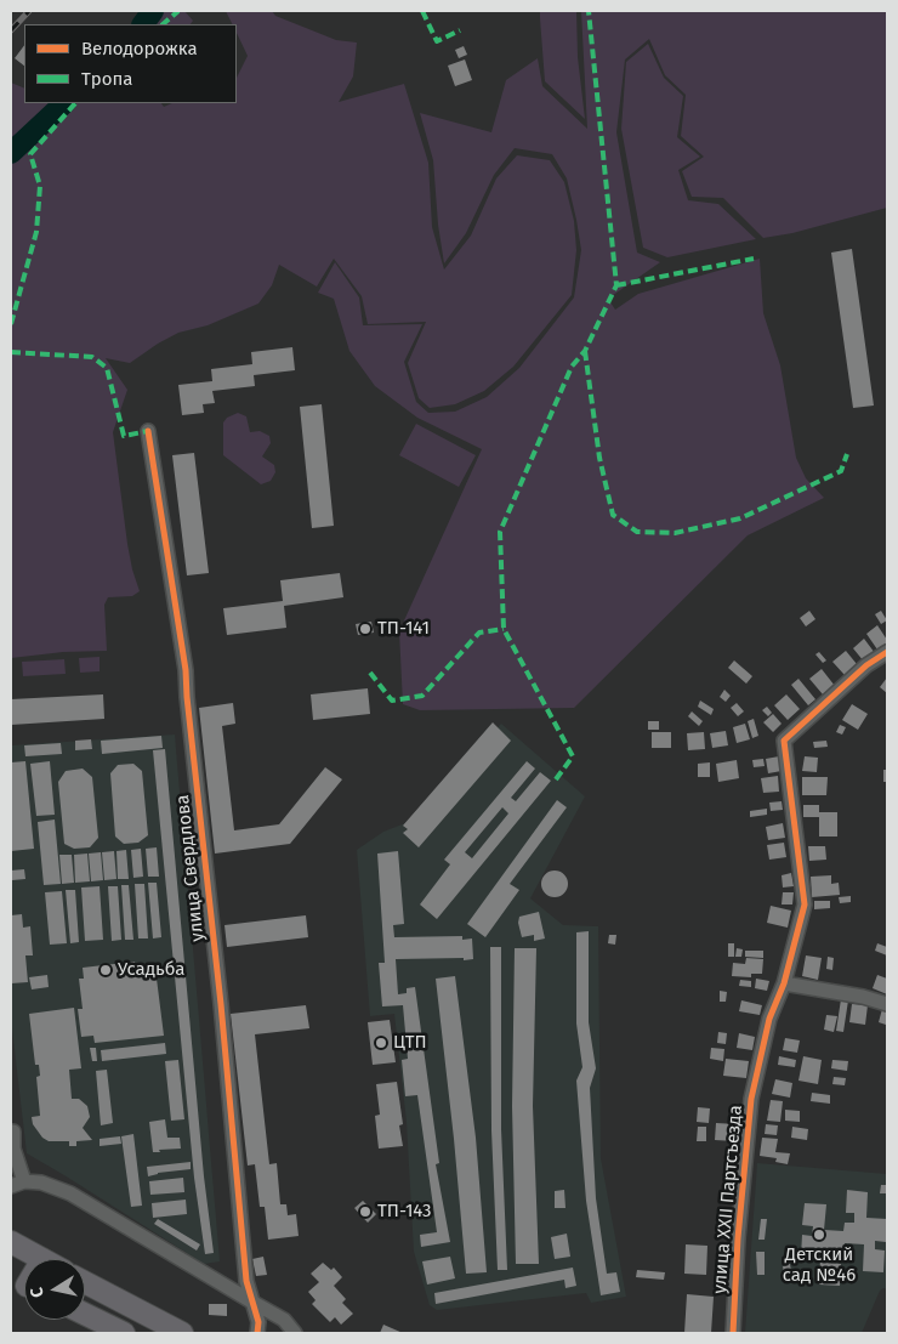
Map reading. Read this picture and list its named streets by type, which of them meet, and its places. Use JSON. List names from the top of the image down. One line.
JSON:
{"streets":{"street":["улица Свердлова","улица XXII Партсъезда"]},"places":["ТП-141","Усадьба","ЦТП","ТП-143","Детский сад №46"],"legend":["Велодорожка","Тропа"],"north":"left"}
